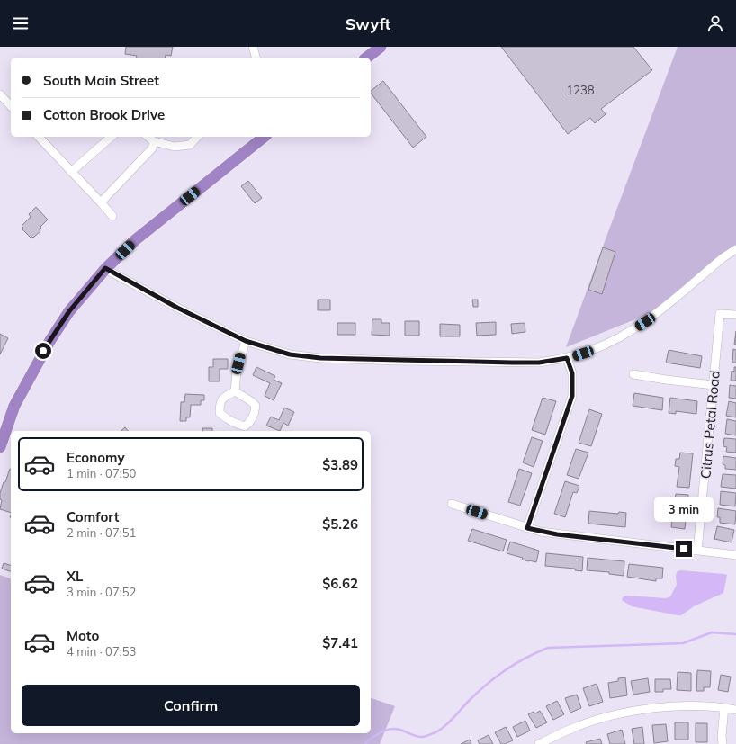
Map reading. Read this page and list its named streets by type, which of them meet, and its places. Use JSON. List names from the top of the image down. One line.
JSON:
{"streets":{"street":["Citrus Petal Road"]},"house_numbers":["1238"],"page":{"header":"Swyft","banner":["South Main Street","Cotton Brook Drive"],"list":[{"name":"Economy","note":"1 min · 07:50","value":"$3.89"},{"name":"Comfort","note":"2 min · 07:51","value":"$5.26"},{"name":"XL","note":"3 min · 07:52","value":"$6.62"},{"name":"Moto","note":"4 min · 07:53","value":"$7.41"}],"bubble":"3 min","buttons":"Confirm"}}
